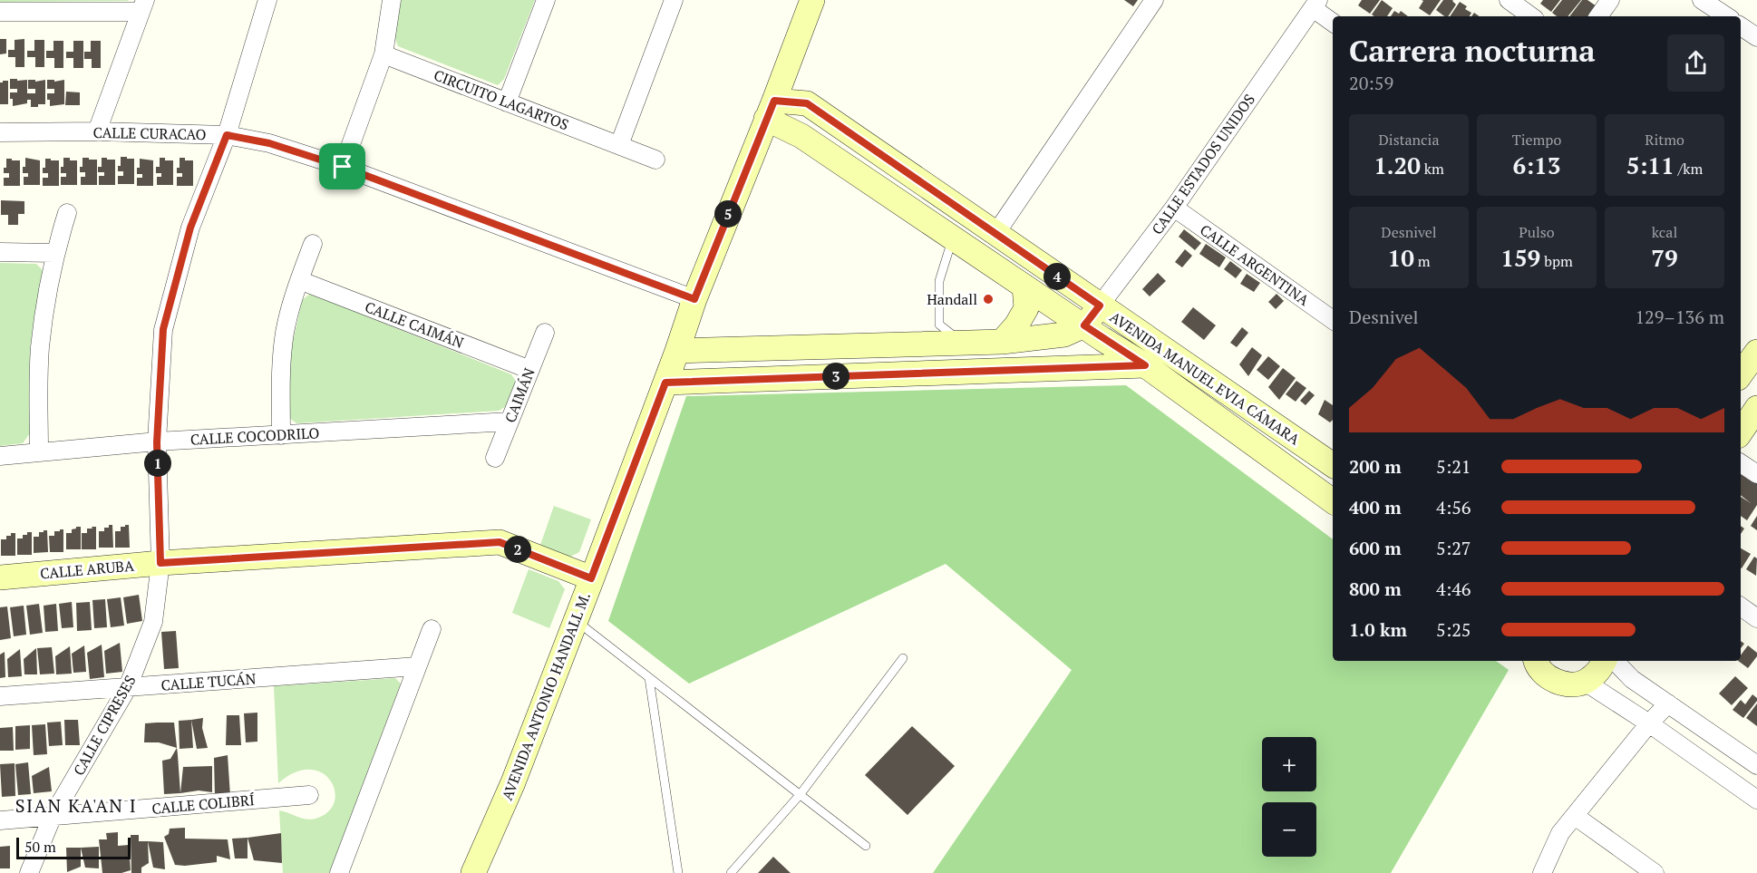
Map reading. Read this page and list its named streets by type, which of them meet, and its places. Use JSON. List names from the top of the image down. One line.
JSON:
{"streets":{"street":["CIRCUITO LAGARTOS","CALLE CURACAO","CALLE ESTADOS UNIDOS","CALLE ARGENTINA","CALLE CAIMÁN","AVENIDA MANUEL EVIA CÁMARA","CAIMÁN","CALLE COCODRILO","CALLE ARUBA","CALLE TUCÁN","AVENIDA ANTONIO HANDALL M.","CALLE CIPRESES","CALLE COLIBRÍ"]},"crossings":[["CALLE CURACAO","AVENIDA ANTONIO HANDALL M."],["CALLE CURACAO","CALLE CIPRESES"],["CALLE ESTADOS UNIDOS","CALLE ARGENTINA"],["CALLE ESTADOS UNIDOS","AVENIDA MANUEL EVIA CÁMARA"],["CALLE CAIMÁN","CAIMÁN"],["AVENIDA MANUEL EVIA CÁMARA","AVENIDA ANTONIO HANDALL M."],["CAIMÁN","CALLE COCODRILO"],["CALLE COCODRILO","CALLE CIPRESES"],["CALLE ARUBA","AVENIDA ANTONIO HANDALL M."],["CALLE ARUBA","CALLE CIPRESES"],["CALLE TUCÁN","CALLE CIPRESES"],["CALLE CIPRESES","CALLE COLIBRÍ"]],"districts":["SIAN KA'AN I"],"places":["Handall"],"scale_bar":"50 m","page":{"heading":["Carrera nocturna","20:59"],"stats":[["Distancia","1.20 km"],["Tiempo","6:13"],["Ritmo","5:11 /km"],["Desnivel","10 m"],["Pulso","159 bpm"],["kcal","79"]],"pins":["5","4","3","1","2"],"chart":["Desnivel","129–136 m"],"list":[{"name":"200 m","note":"5:21"},{"name":"400 m","note":"4:56"},{"name":"600 m","note":"5:27"},{"name":"800 m","note":"4:46"},{"name":"1.0 km","note":"5:25"}],"map_buttons":["+","−"],"scale":"50 m"}}
